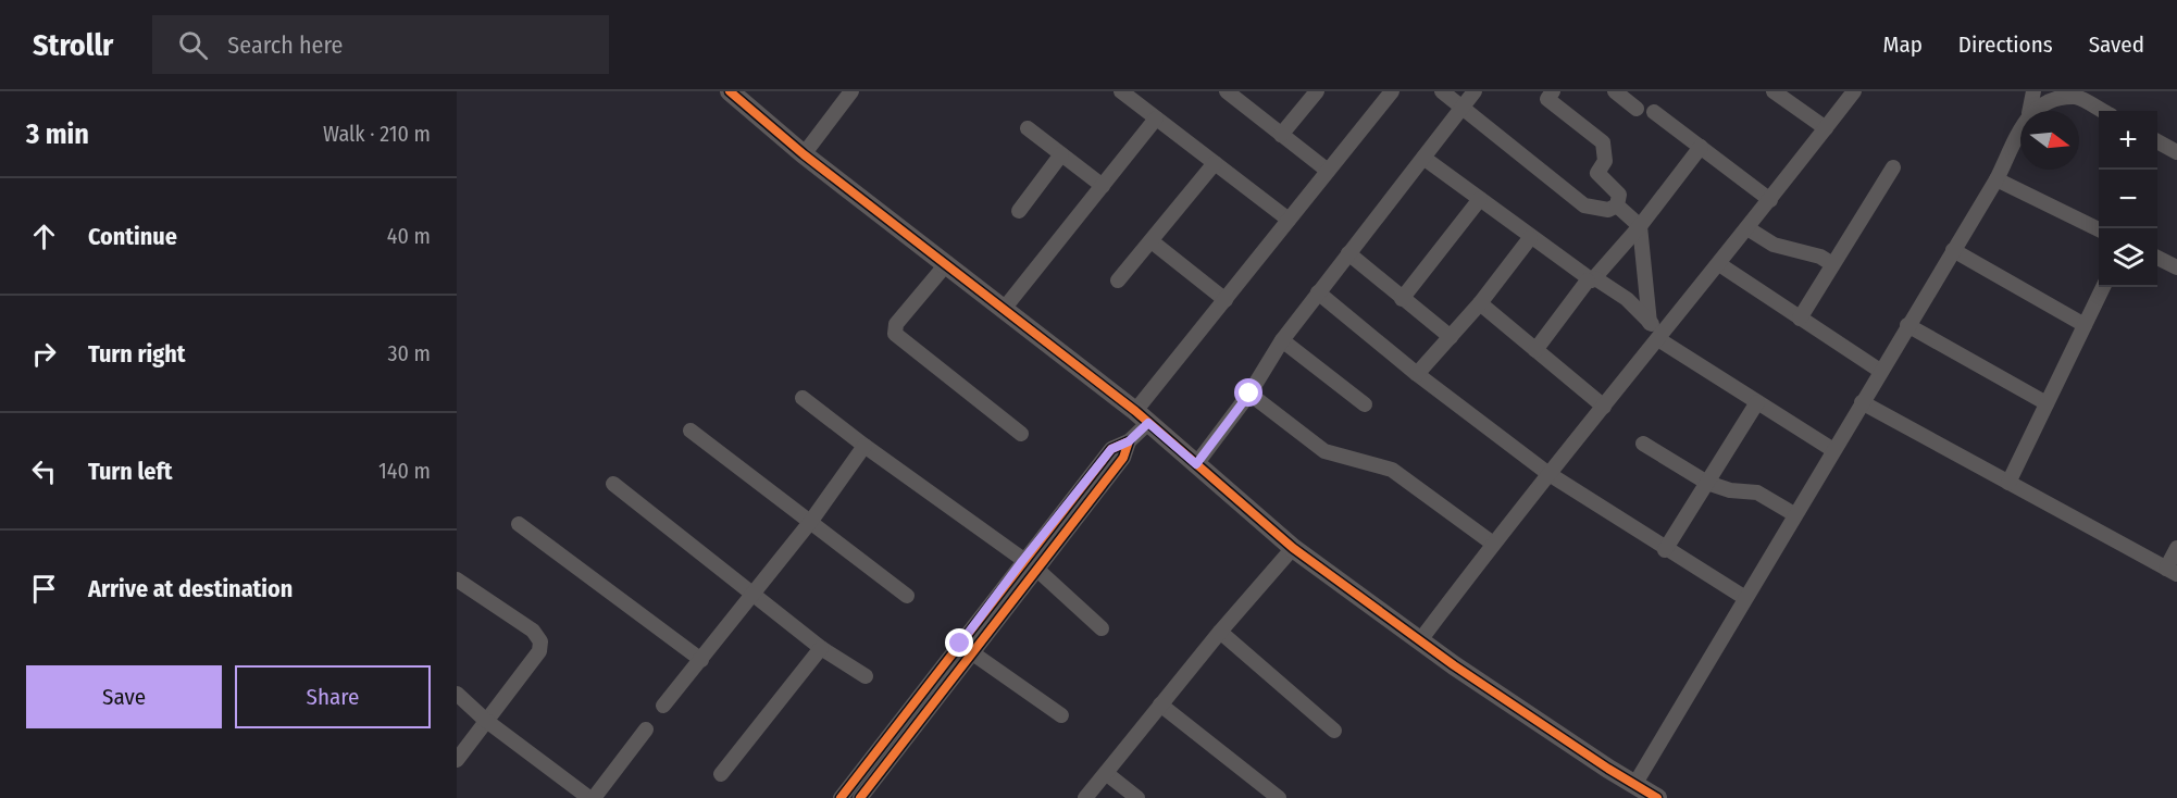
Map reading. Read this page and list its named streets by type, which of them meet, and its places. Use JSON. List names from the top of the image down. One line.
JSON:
{"north":"right","page":{"header":"Strollr","search":"Search here","nav":["Map","Directions","Saved"],"heading":["3 min","Walk · 210 m"],"map_buttons":["+","−"],"list":[["Continue","40 m"],["Turn right","30 m"],["Turn left","140 m"],"Arrive at destination"],"buttons":["Save","Share"]}}
